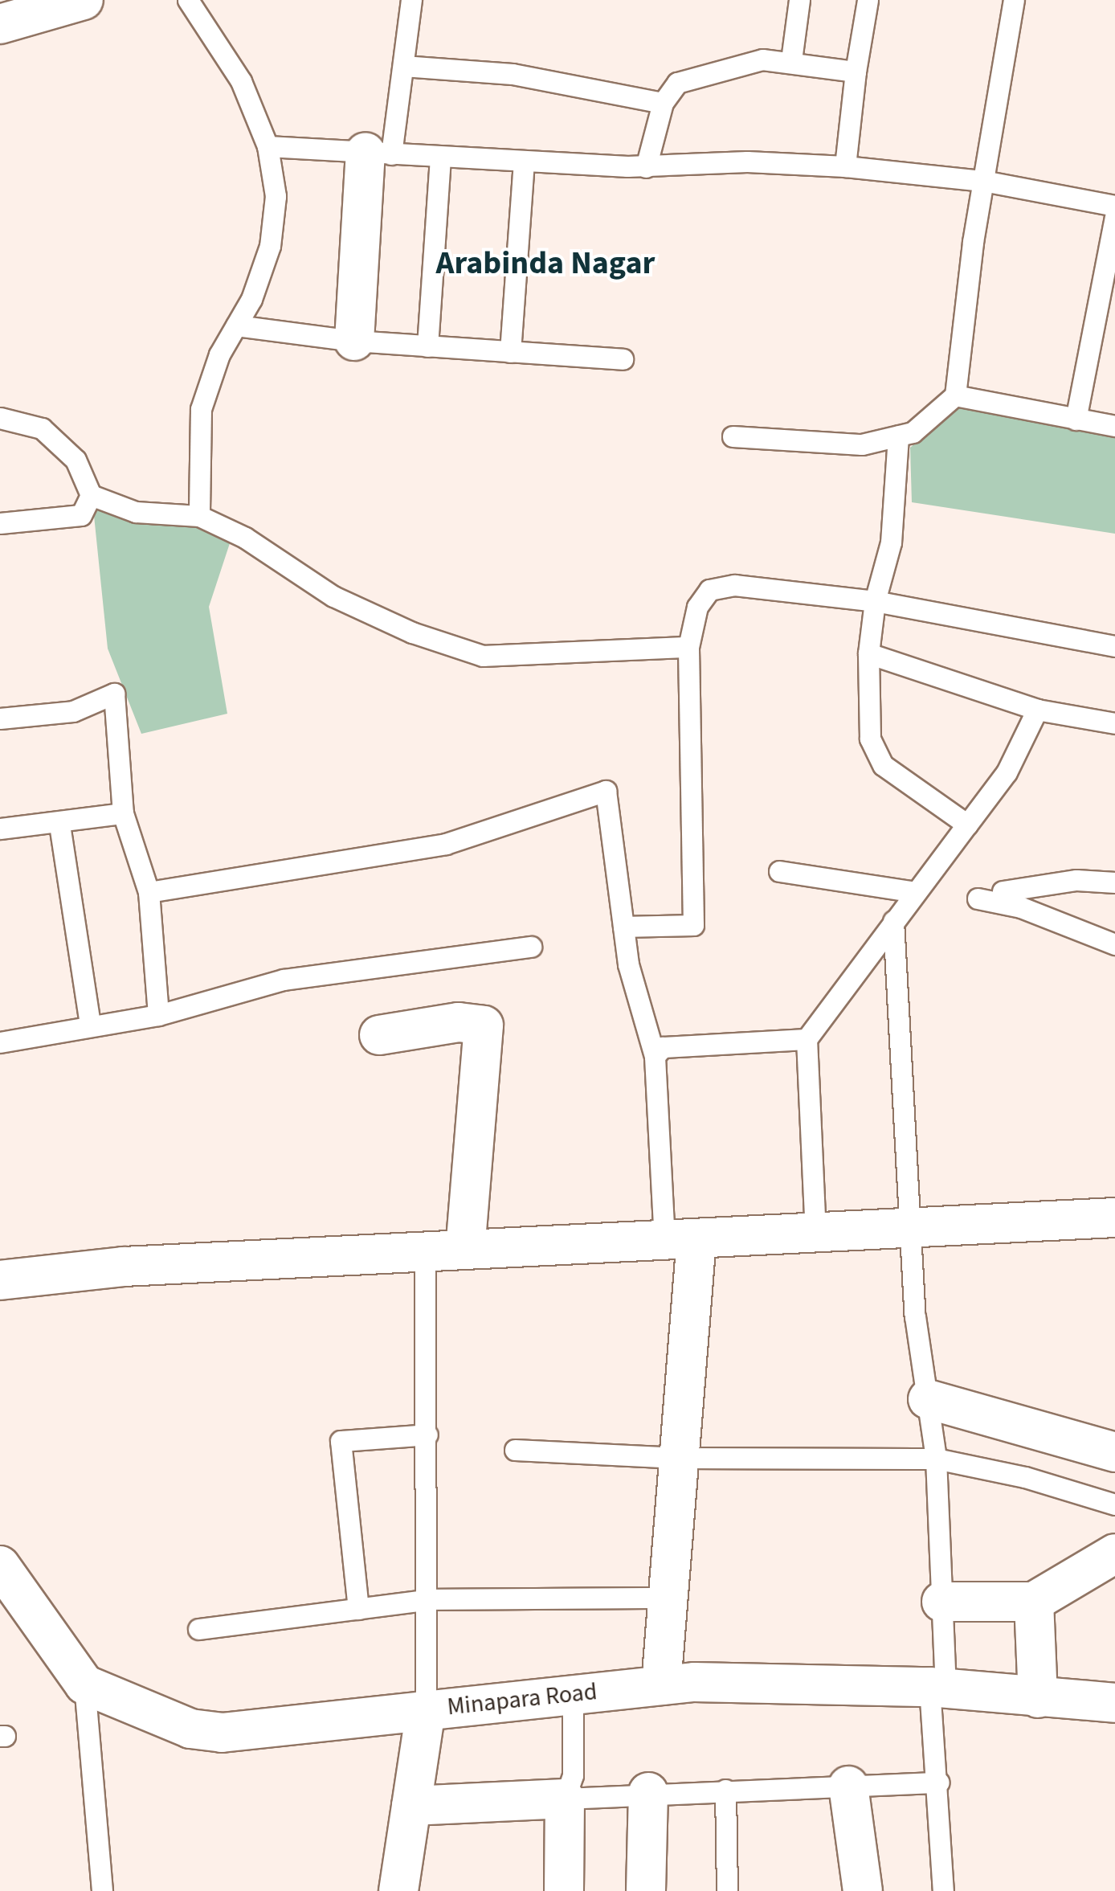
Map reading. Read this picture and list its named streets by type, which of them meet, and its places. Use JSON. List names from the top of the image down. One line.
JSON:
{"streets":{"street":["Minapara Road"]},"districts":["Arabinda Nagar"]}
